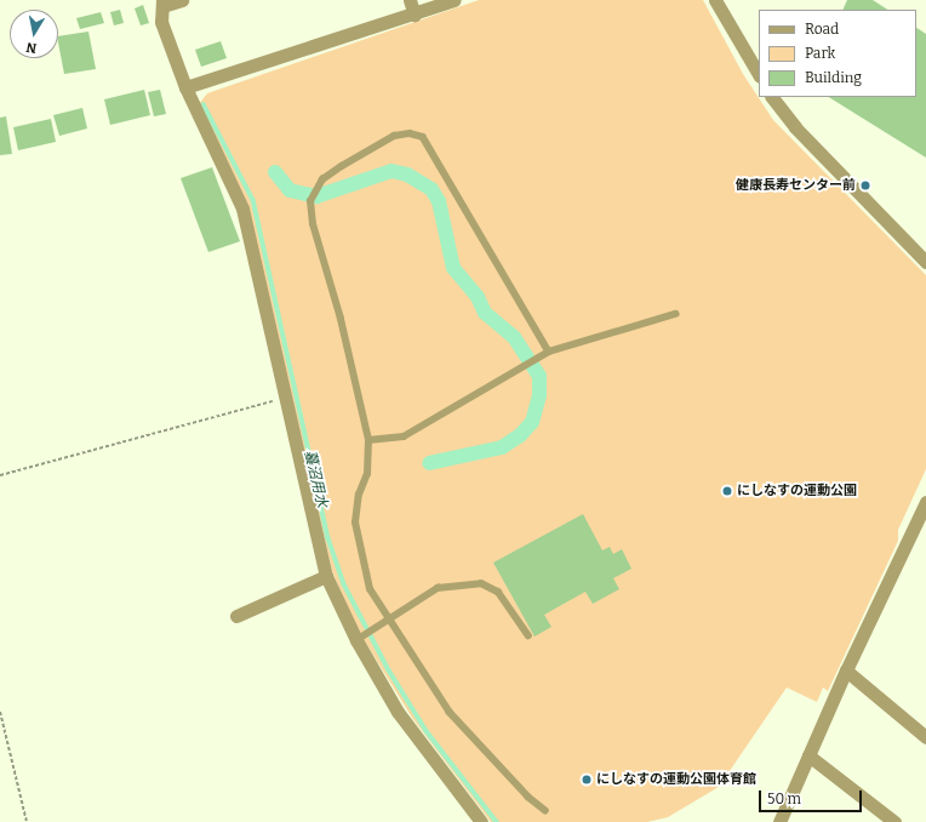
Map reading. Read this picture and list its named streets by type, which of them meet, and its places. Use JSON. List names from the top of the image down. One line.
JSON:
{"water":["蟇沼用水"],"places":["健康長寿センター前","にしなすの運動公園","にしなすの運動公園体育館"],"legend":["Road","Park","Building"],"scale_bar":"50 m","north":"bottom"}
